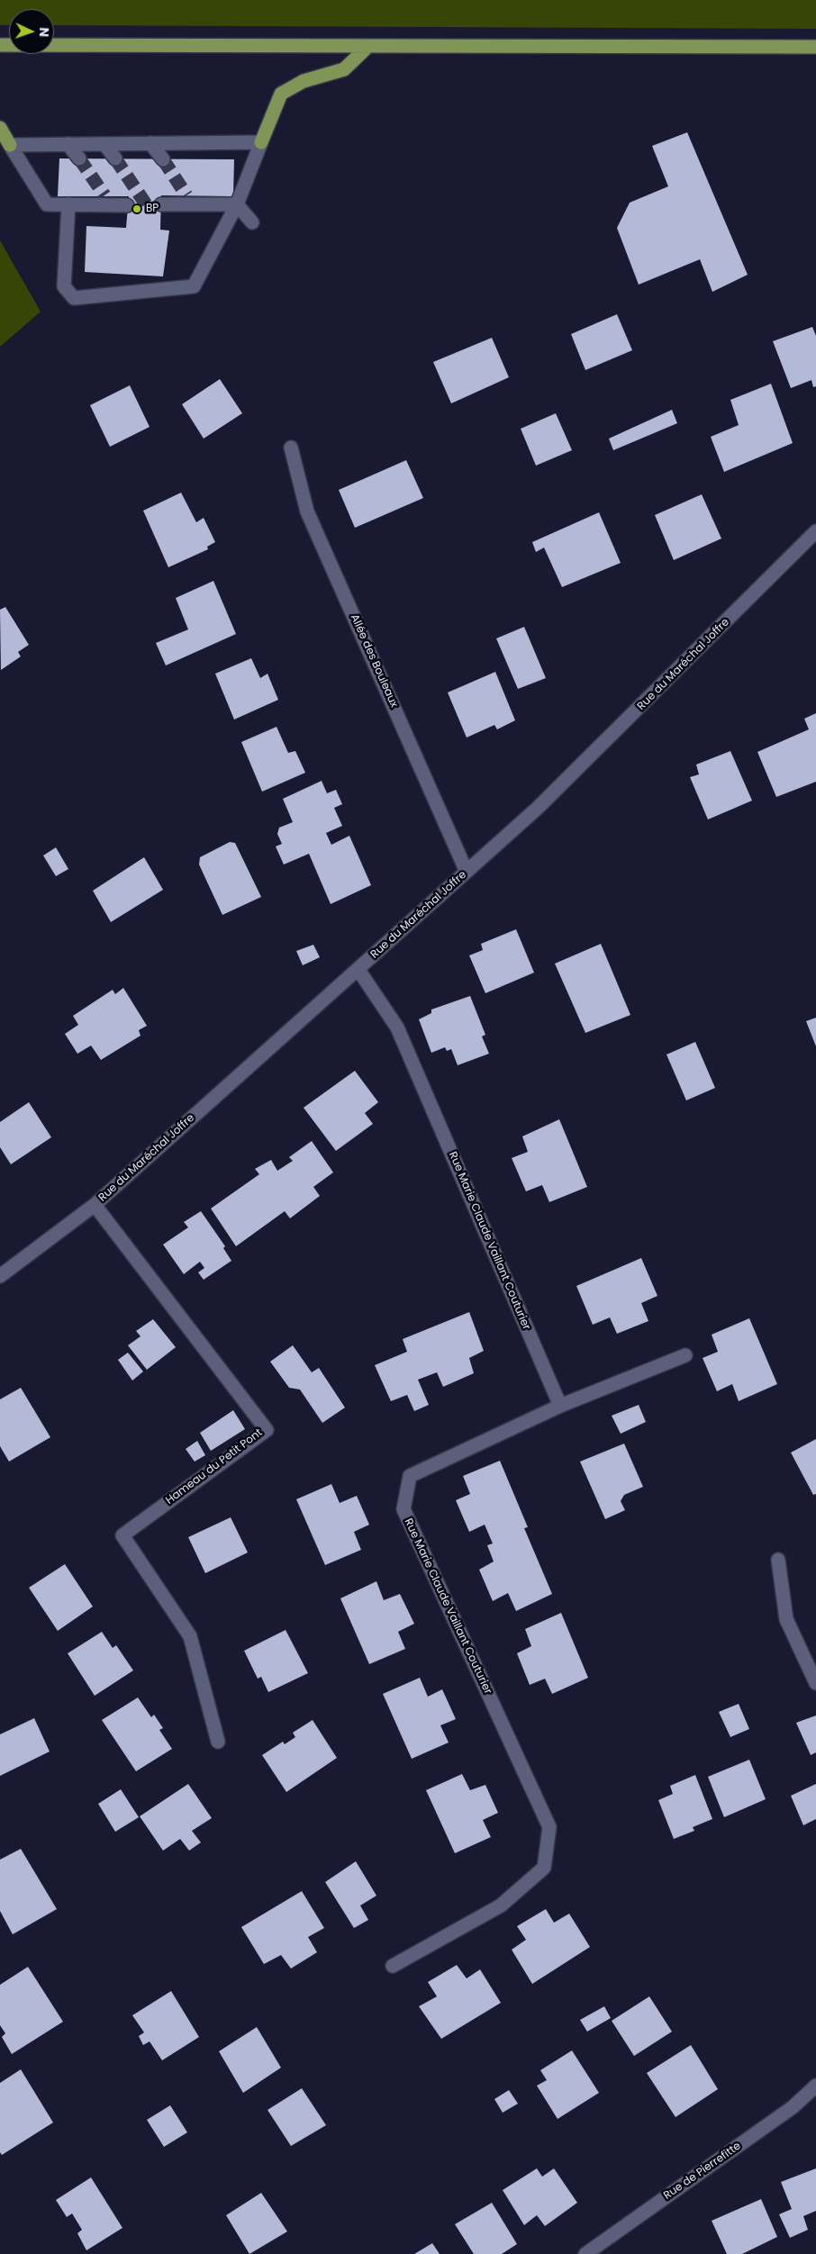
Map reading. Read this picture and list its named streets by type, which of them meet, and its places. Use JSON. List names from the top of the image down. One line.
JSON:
{"streets":{"street":["Allée des Bouleaux","Rue du Maréchal Joffre","Rue Marie Claude Vaillant Couturier","Hameau du Petit Pont","Rue de Pierrefitte"]},"crossings":[["Allée des Bouleaux","Rue du Maréchal Joffre"],["Rue du Maréchal Joffre","Rue Marie Claude Vaillant Couturier"],["Rue du Maréchal Joffre","Hameau du Petit Pont"]],"places":["BP"],"north":"right"}
